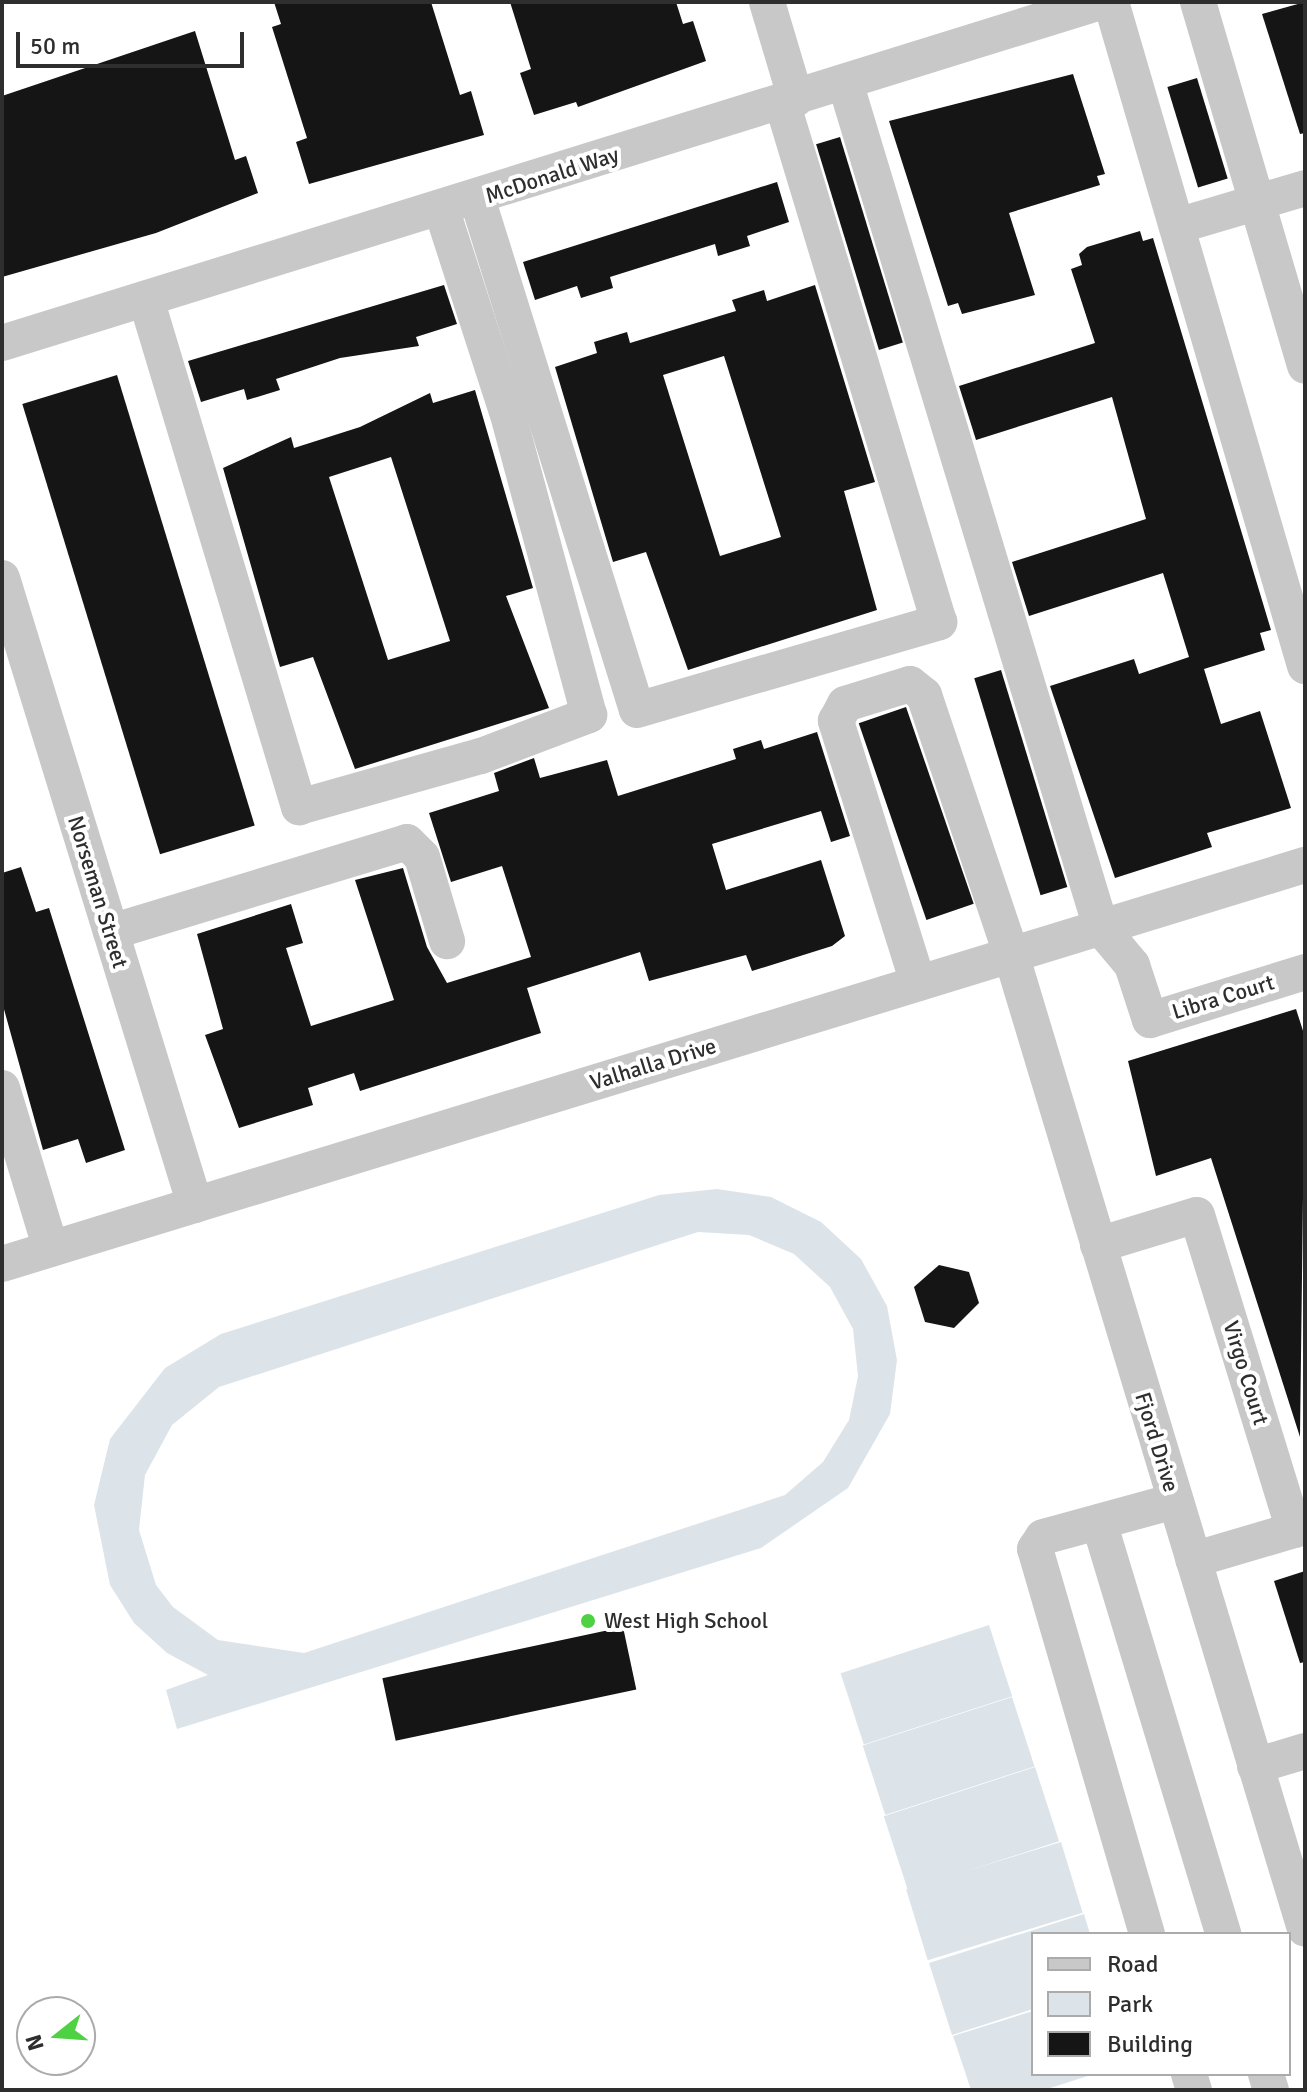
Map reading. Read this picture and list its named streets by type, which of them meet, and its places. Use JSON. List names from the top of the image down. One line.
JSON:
{"streets":{"street":["McDonald Way","Norseman Street","Libra Court","Valhalla Drive","Virgo Court","Fjord Drive"]},"crossings":[["Norseman Street","Valhalla Drive"],["Libra Court","Valhalla Drive"],["Valhalla Drive","Fjord Drive"],["Virgo Court","Fjord Drive"]],"places":["West High School"],"legend":["Road","Park","Building"],"scale_bar":"50 m","north":"left"}
